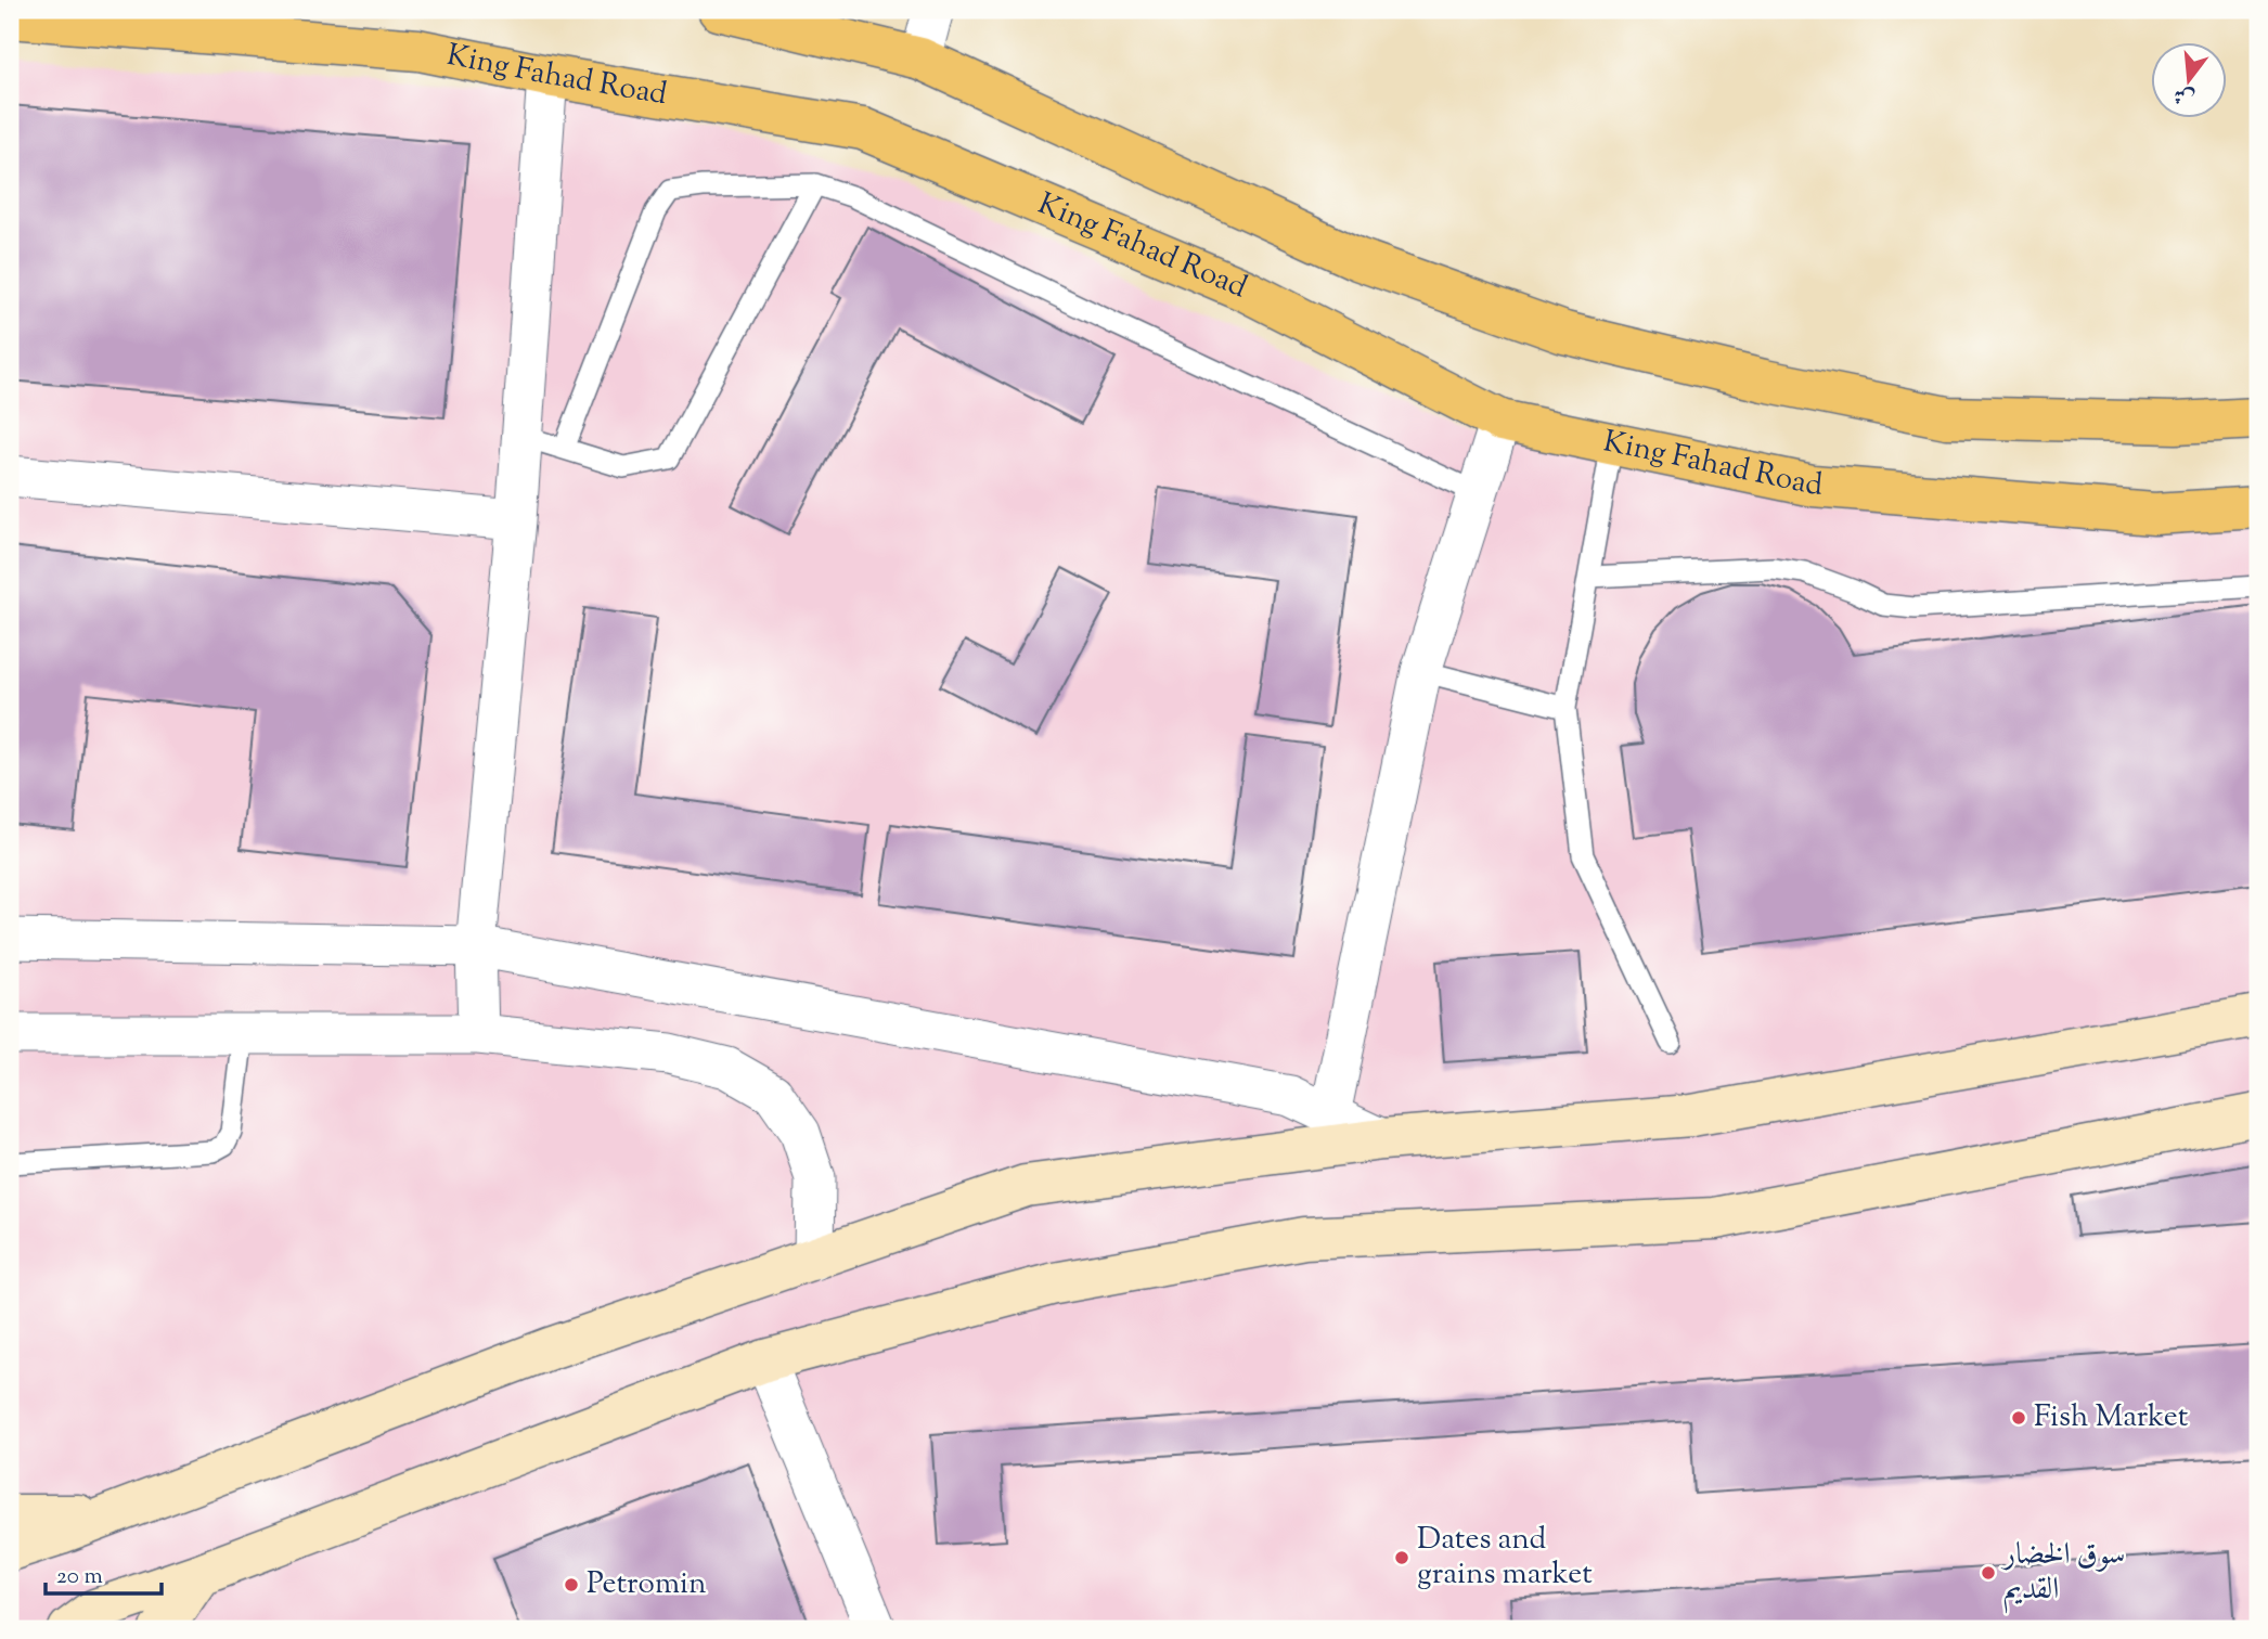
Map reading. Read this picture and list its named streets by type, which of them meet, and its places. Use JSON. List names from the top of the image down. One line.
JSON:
{"streets":{"main road":["King Fahad Road"]},"places":["Fish Market","Dates and grains market","سوق الخضار القديم","Petromin"],"scale_bar":"20 m","north":"bottom"}
